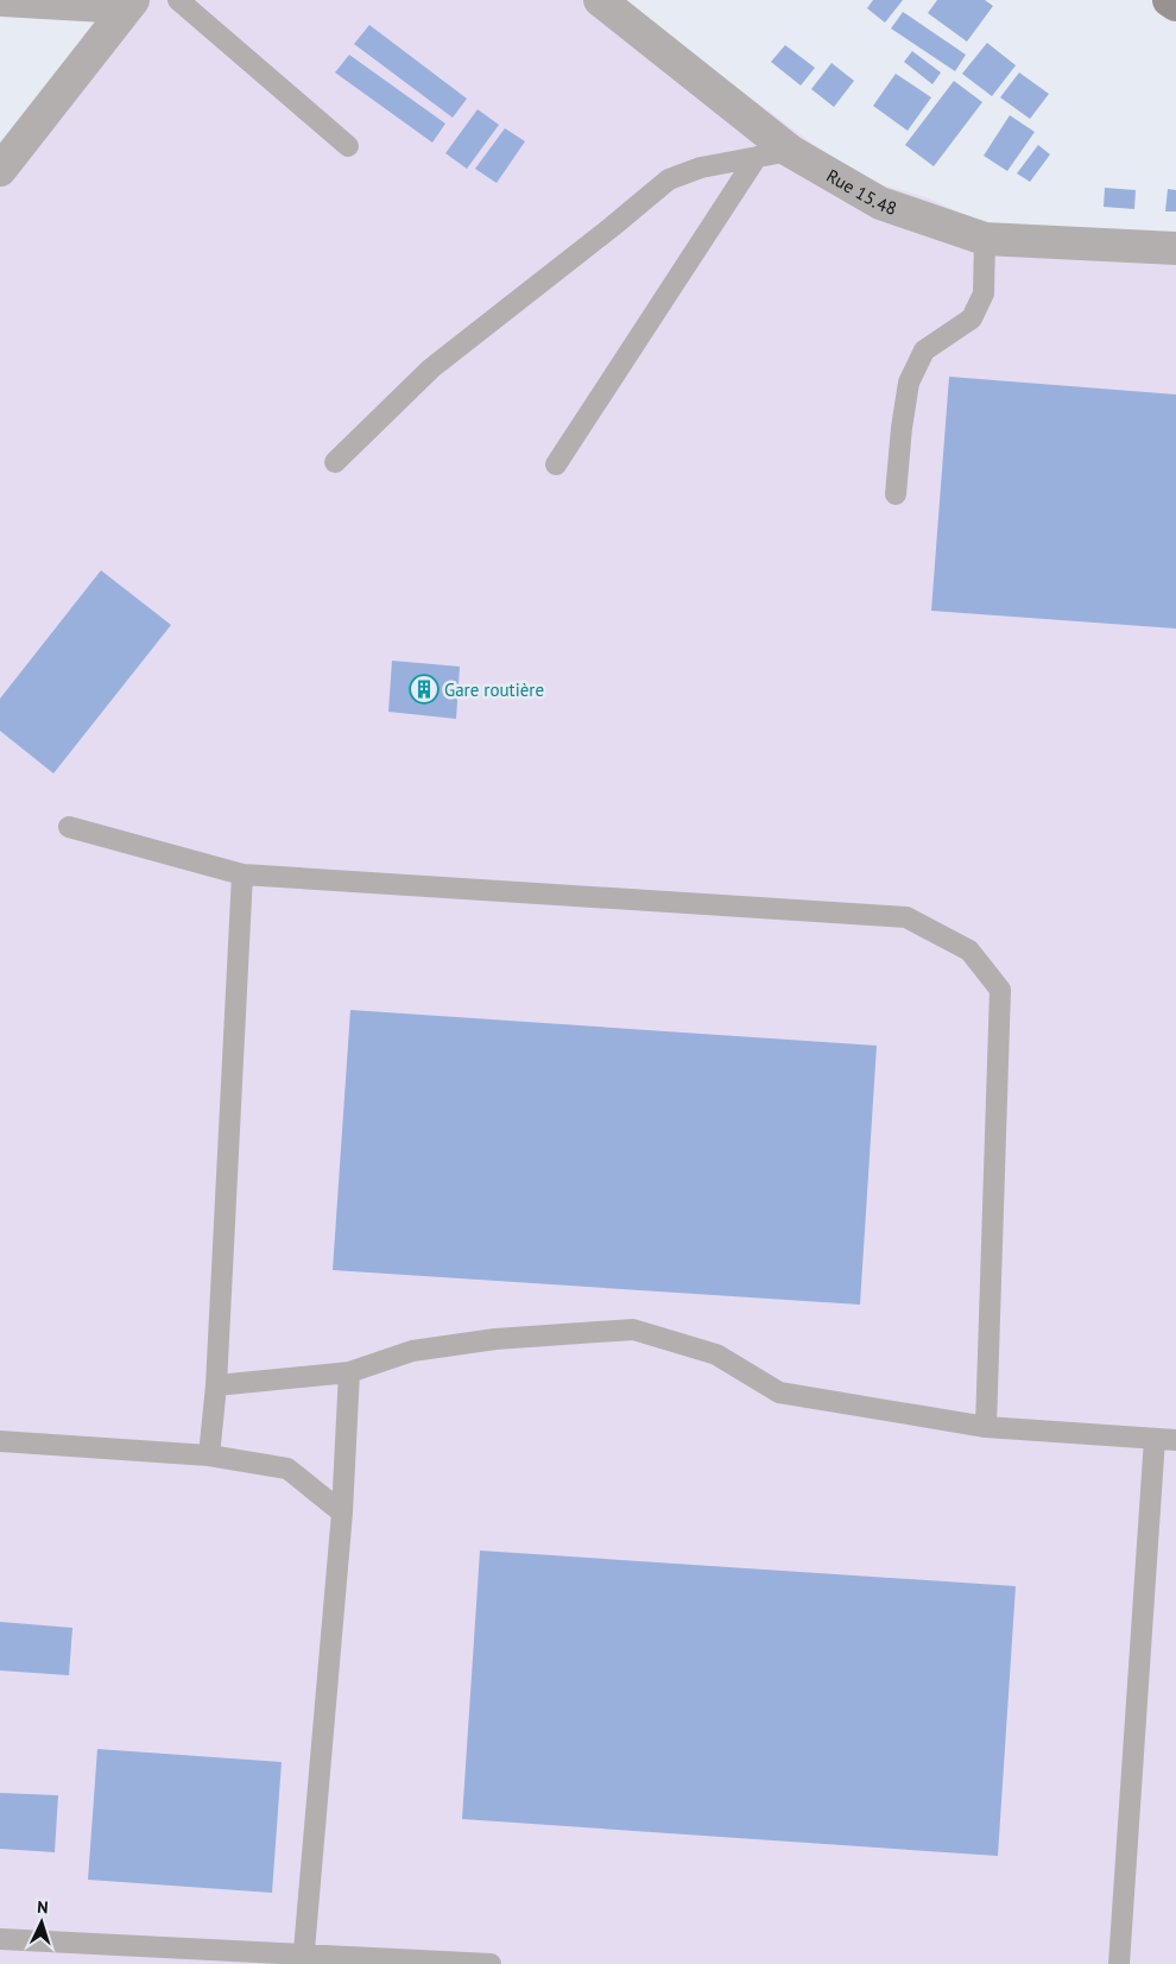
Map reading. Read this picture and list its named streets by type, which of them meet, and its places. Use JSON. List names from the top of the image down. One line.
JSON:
{"streets":{"street":["Rue 15.48"]},"places":{"building":["Gare routière"]},"north":"top"}
